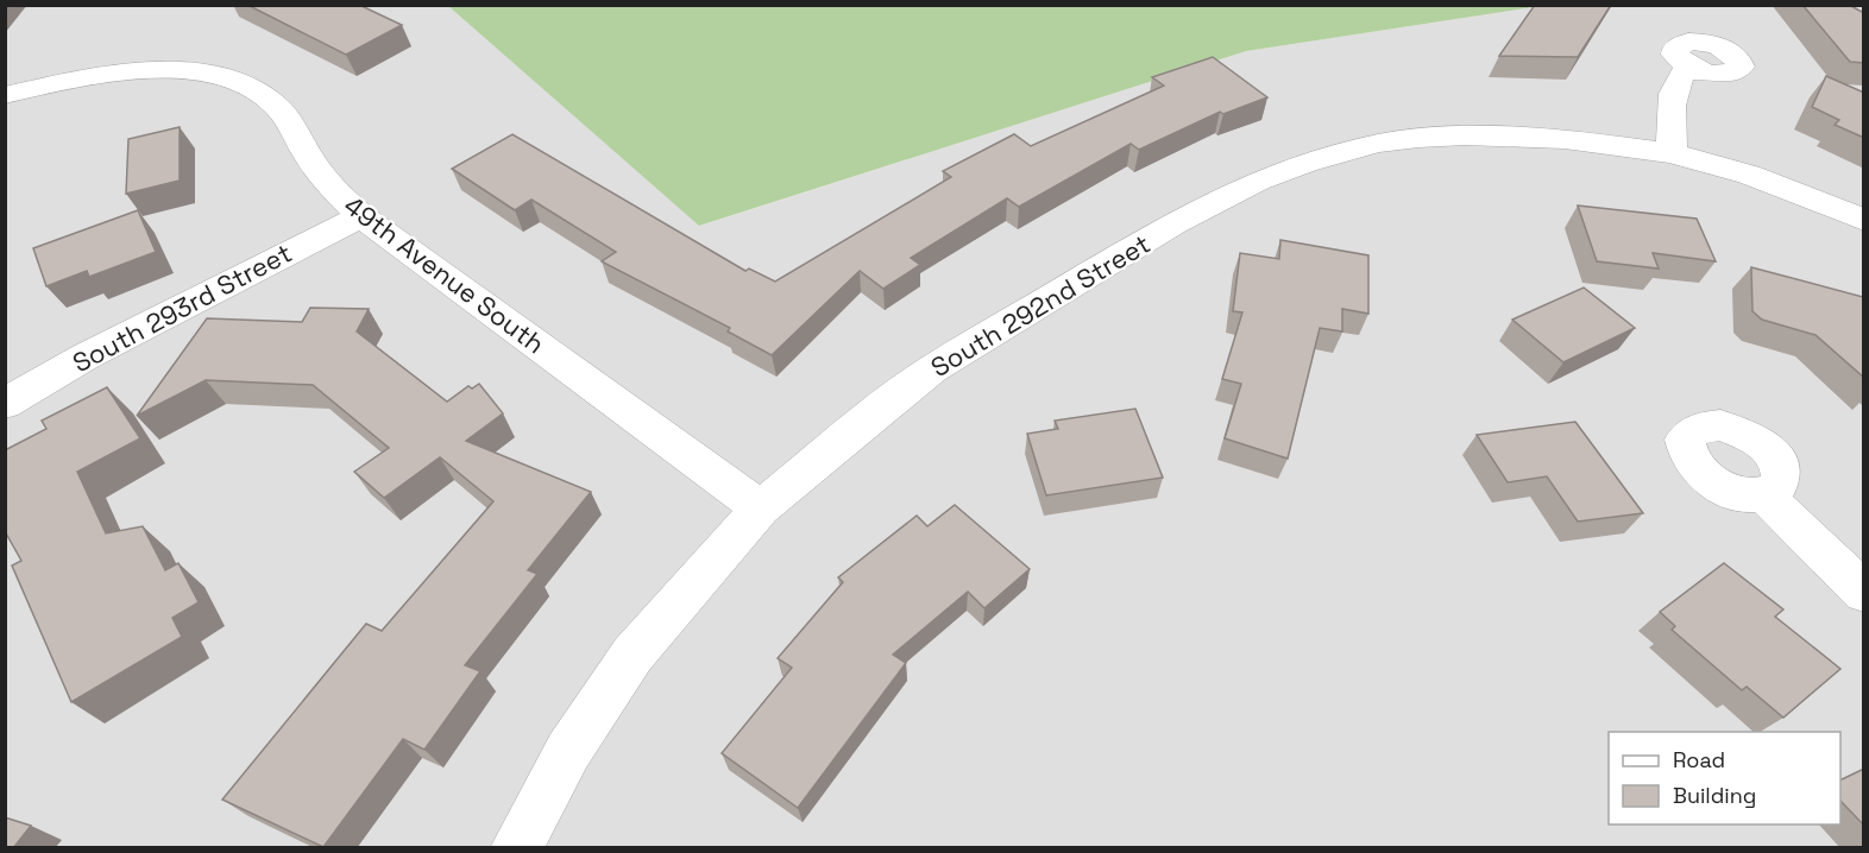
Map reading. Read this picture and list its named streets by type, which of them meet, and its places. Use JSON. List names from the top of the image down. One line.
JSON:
{"streets":{"street":["49th Avenue South","South 292nd Street","South 293rd Street"]},"crossings":[["49th Avenue South","South 292nd Street"],["49th Avenue South","South 293rd Street"]],"legend":["Road","Building"]}
